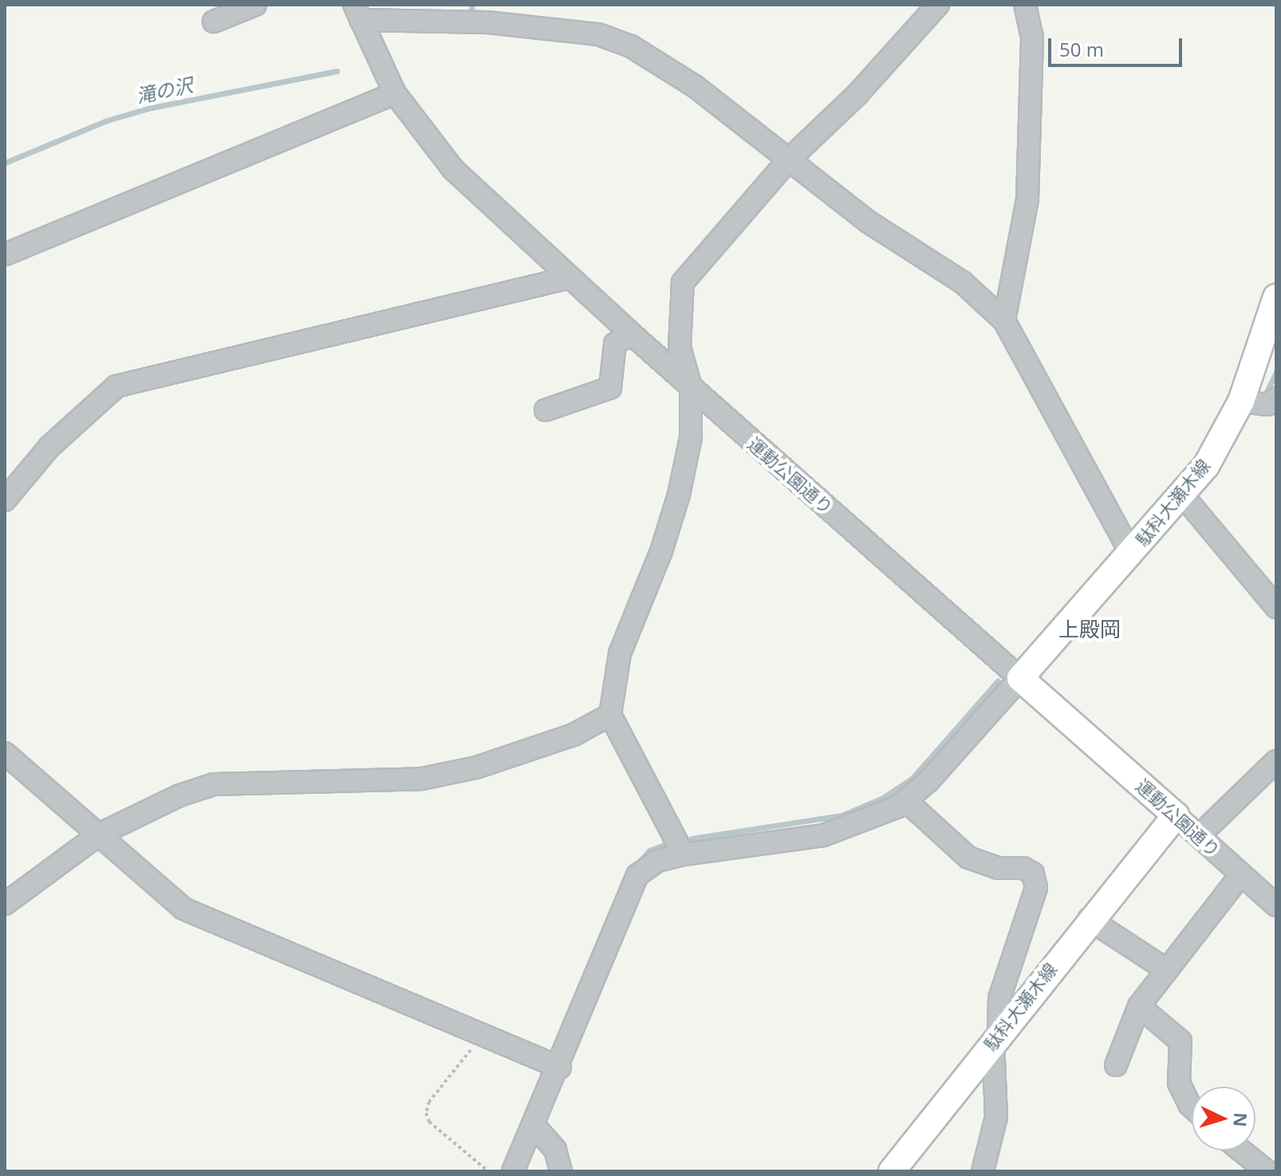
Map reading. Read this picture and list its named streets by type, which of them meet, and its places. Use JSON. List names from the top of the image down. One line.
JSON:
{"streets":{"main road":["運動公園通り","駄科大瀬木線"]},"crossings":[["運動公園通り","駄科大瀬木線"]],"districts":["上殿岡"],"water":["滝の沢"],"scale_bar":"50 m","north":"right"}
